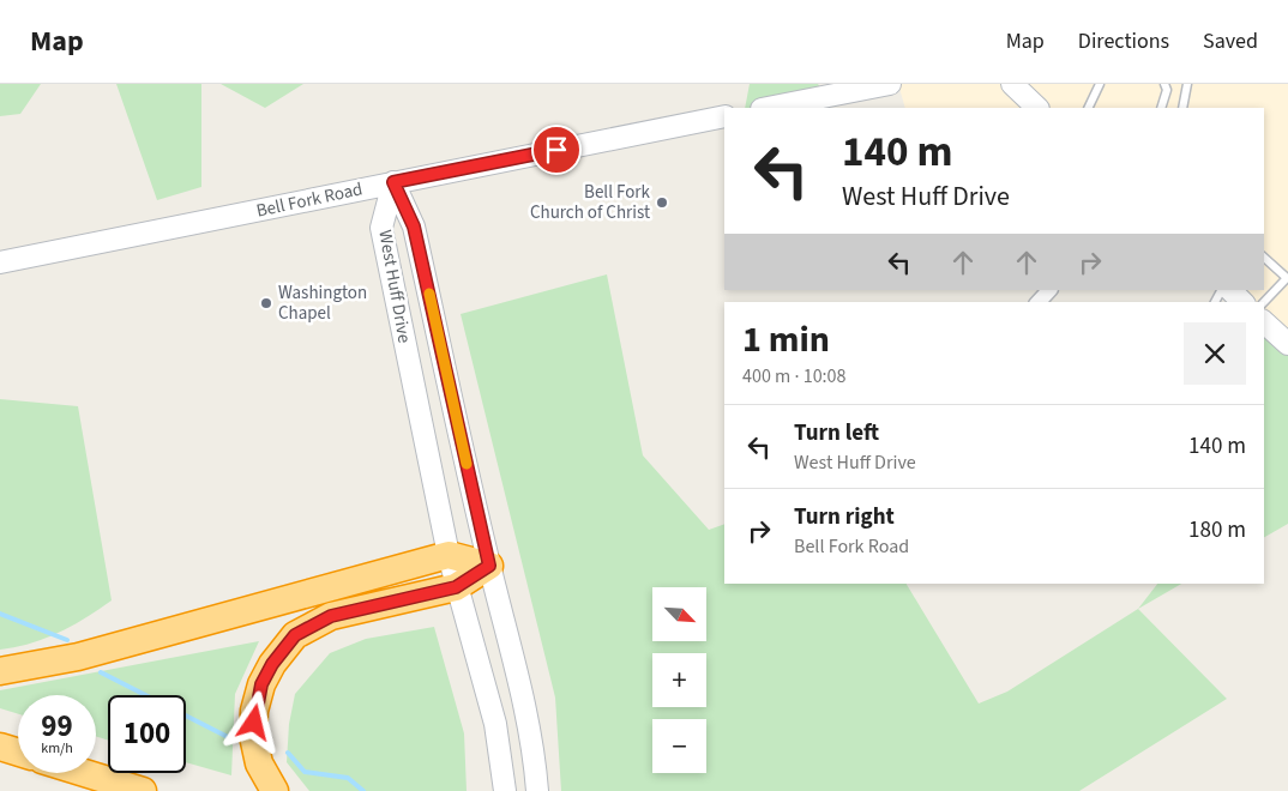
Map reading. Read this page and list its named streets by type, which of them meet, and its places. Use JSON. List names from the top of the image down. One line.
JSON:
{"streets":{"main road":["Bell Fork Road","West Huff Drive"]},"crossings":[["Bell Fork Road","West Huff Drive"]],"places":["Bell Fork Church of Christ","Washington Chapel"],"north":"bottom right","page":{"header":"Map","nav":["Map","Directions","Saved"],"turn":["140 m","West Huff Drive"],"heading":["1 min","400 m · 10:08"],"list":[{"name":"Turn left","note":"West Huff Drive","value":"140 m"},{"name":"Turn right","note":"Bell Fork Road","value":"180 m"}],"map_buttons":["+","−"],"speed":"99 km/h","limit":"100"}}
